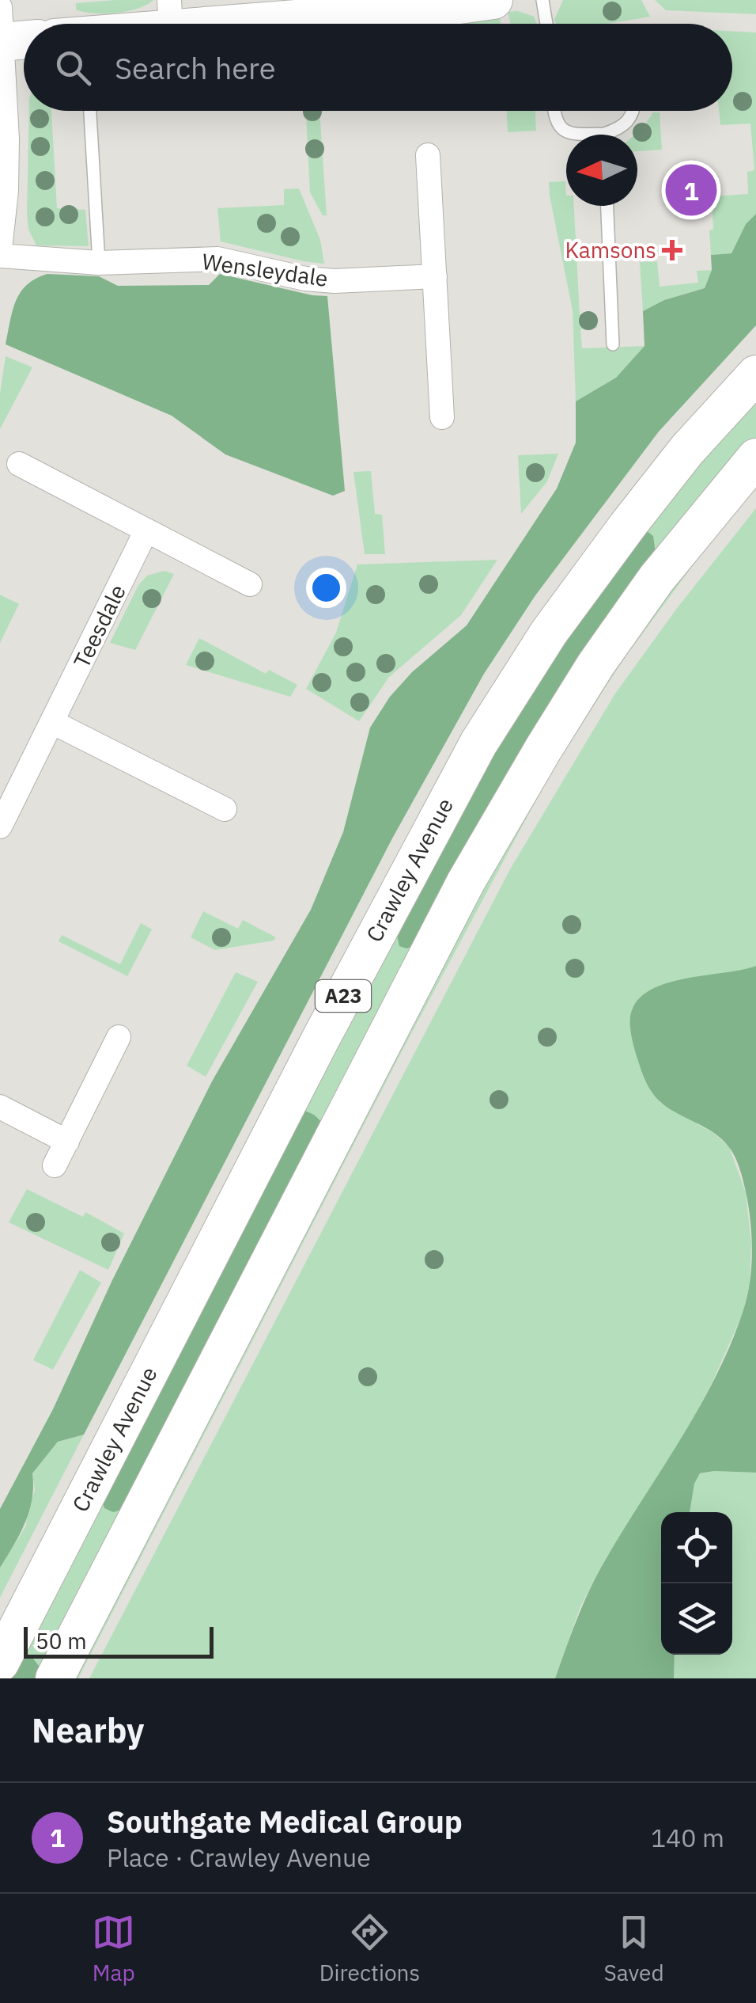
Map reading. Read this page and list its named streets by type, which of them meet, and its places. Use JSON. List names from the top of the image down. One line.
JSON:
{"streets":{"main road":["Crawley Avenue","A23"],"street":["Wensleydale","Teesdale"]},"places":{"health":["Kamsons"]},"scale_bar":"50 m","north":"left","page":{"search":"Search here","pins":"1","scale":"50 m","heading":"Nearby","list":[{"mark":"1","name":"Southgate Medical Group","note":"Place · Crawley Avenue","value":"140 m"}],"nav":["Map","Directions","Saved"]}}
